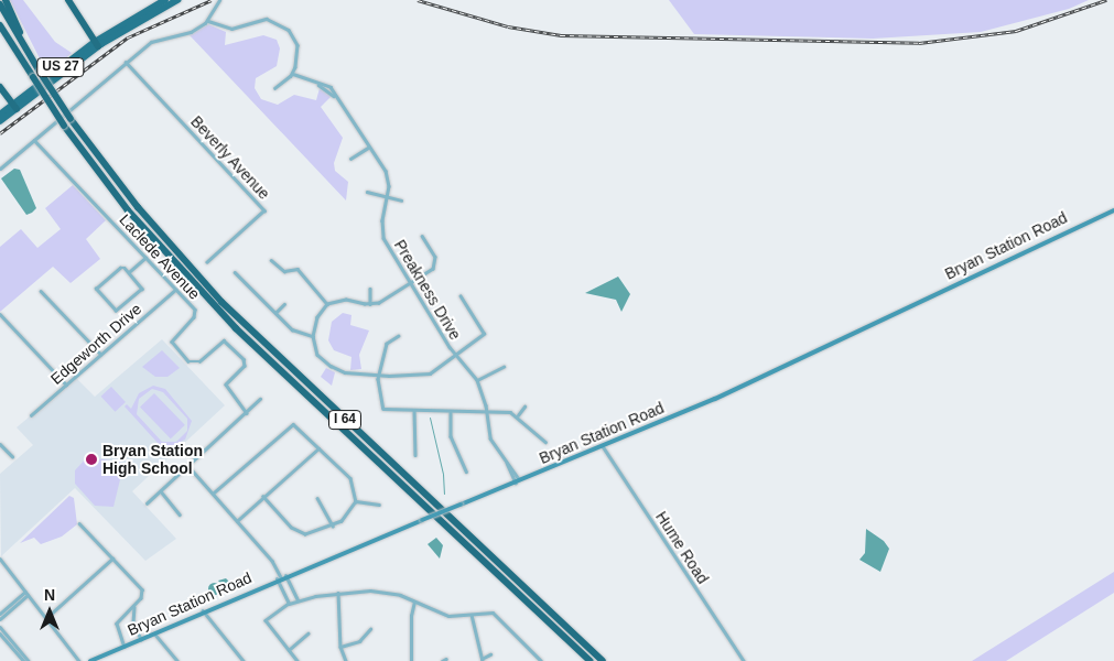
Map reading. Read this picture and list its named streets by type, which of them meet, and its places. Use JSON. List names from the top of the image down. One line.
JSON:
{"streets":{"highway":["US 27","I 64"],"main road":["Bryan Station Road"],"street":["Beverly Avenue","Laclede Avenue","Preakness Drive","Edgeworth Drive","Hume Road"]},"crossings":[["Bryan Station Road","Preakness Drive"],["Bryan Station Road","Hume Road"],["Laclede Avenue","Edgeworth Drive"]],"places":["Bryan Station High School"],"north":"top"}
